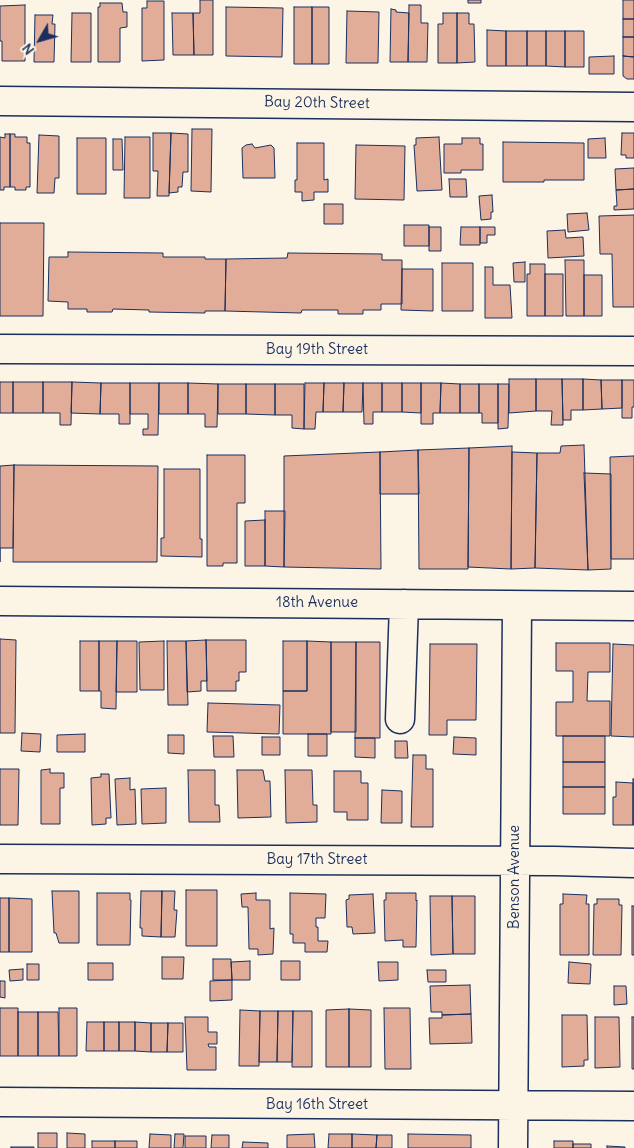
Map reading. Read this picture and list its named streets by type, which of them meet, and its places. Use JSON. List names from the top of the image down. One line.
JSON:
{"streets":{"street":["Bay 20th Street","Bay 19th Street","18th Avenue","Bay 17th Street","Benson Avenue","Bay 16th Street"]},"crossings":[["18th Avenue","Benson Avenue"],["Bay 17th Street","Benson Avenue"],["Benson Avenue","Bay 16th Street"]],"north":"bottom left"}
